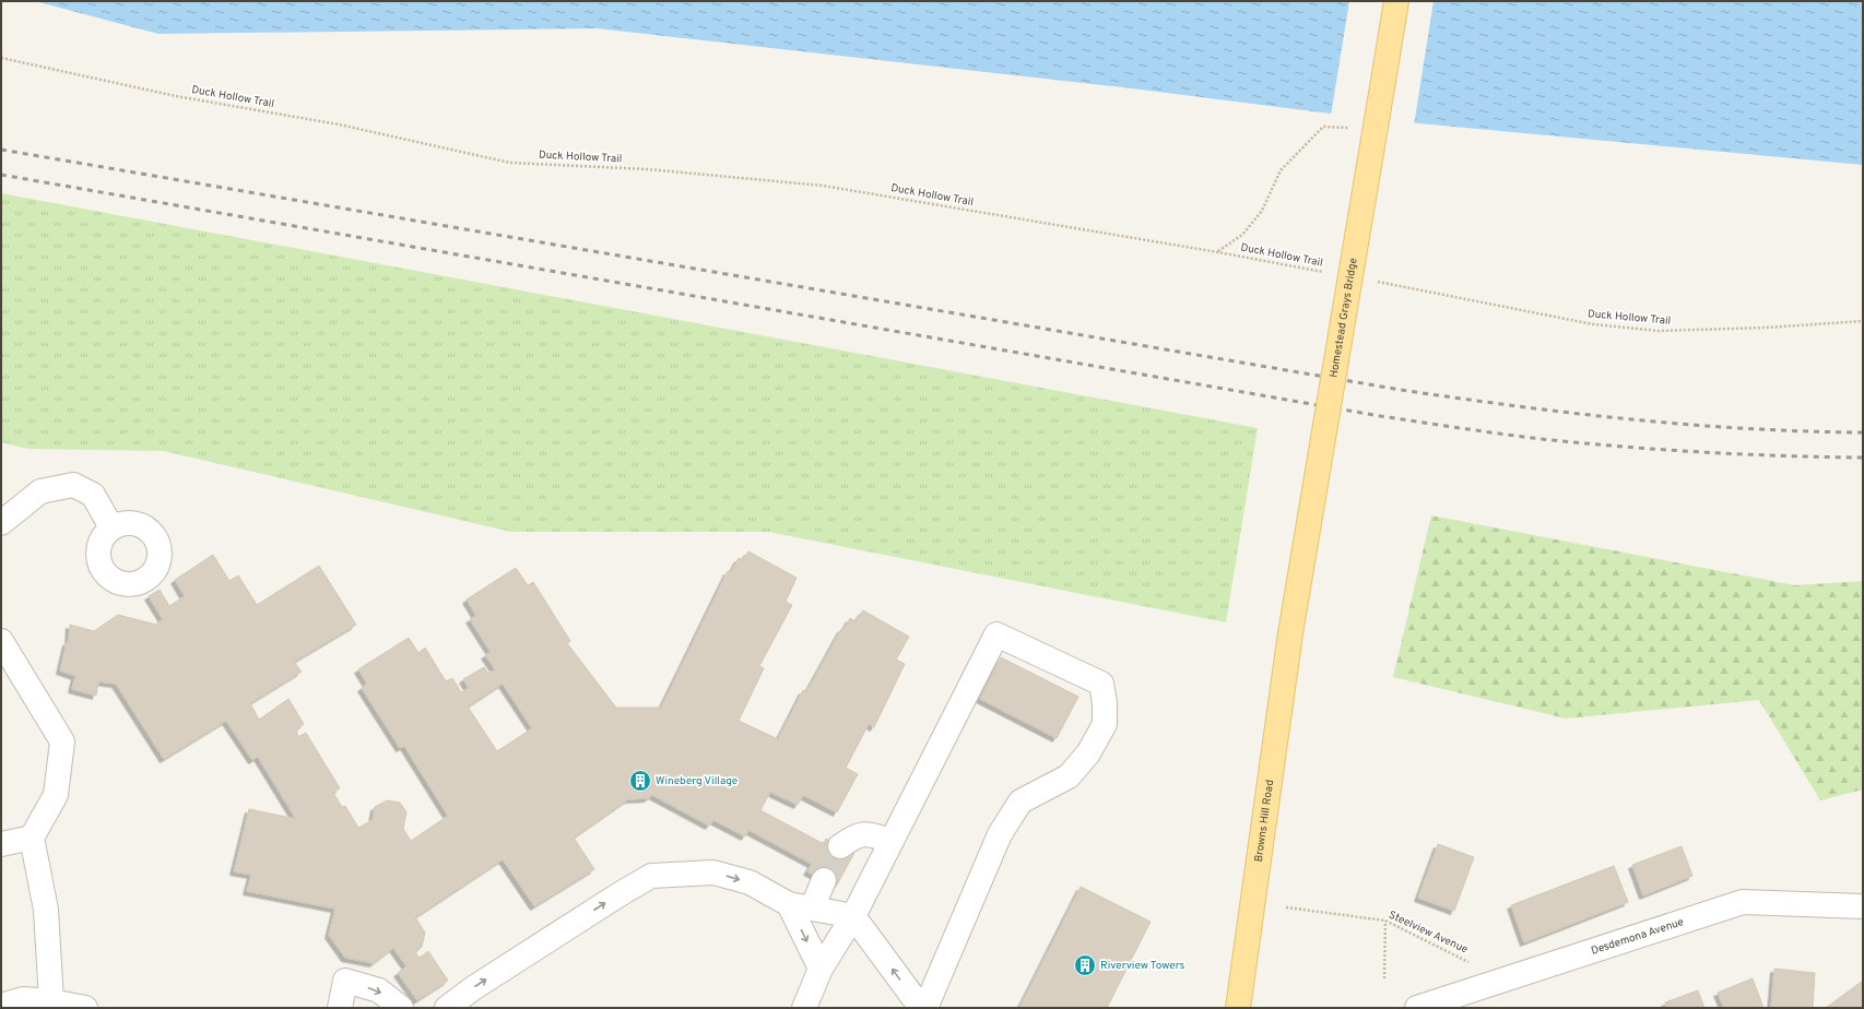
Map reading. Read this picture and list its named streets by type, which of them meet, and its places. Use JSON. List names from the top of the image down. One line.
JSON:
{"streets":{"main road":["Homestead Grays Bridge","Browns Hill Road"],"street":["Desdemona Avenue"],"path":["Duck Hollow Trail","Steelview Avenue"]},"crossings":[["Homestead Grays Bridge","Browns Hill Road"],["Steelview Avenue","Desdemona Avenue"]],"places":{"building":["Wineberg Village","Riverview Towers"]}}
